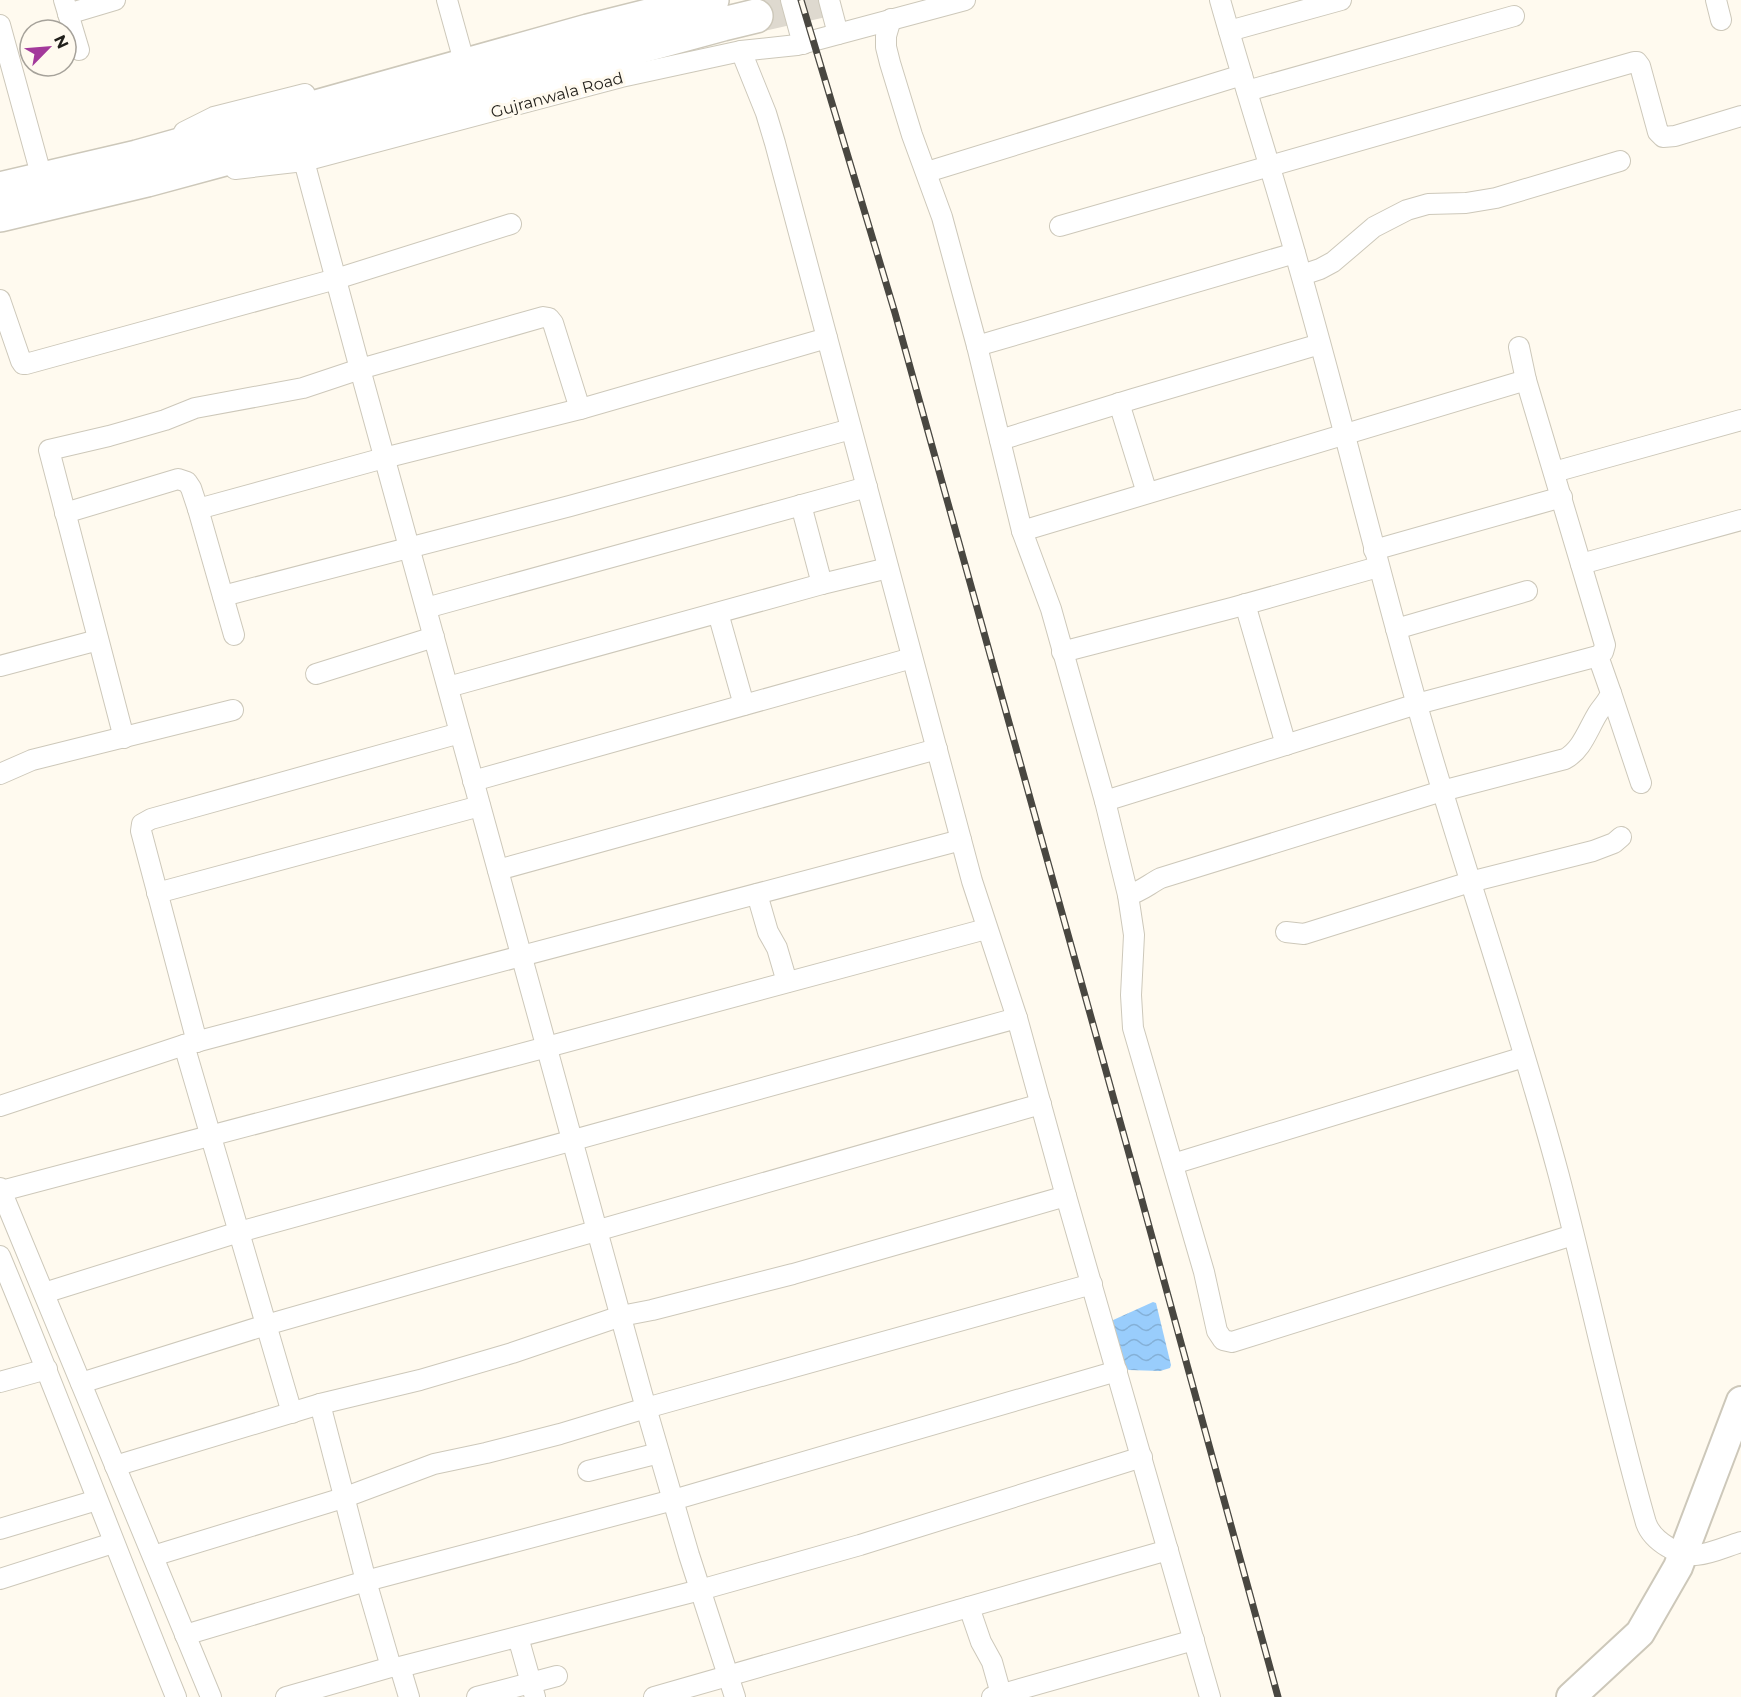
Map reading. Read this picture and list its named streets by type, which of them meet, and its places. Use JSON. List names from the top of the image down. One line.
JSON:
{"streets":{"highway":["Gujranwala Road"]},"north":"top right"}
